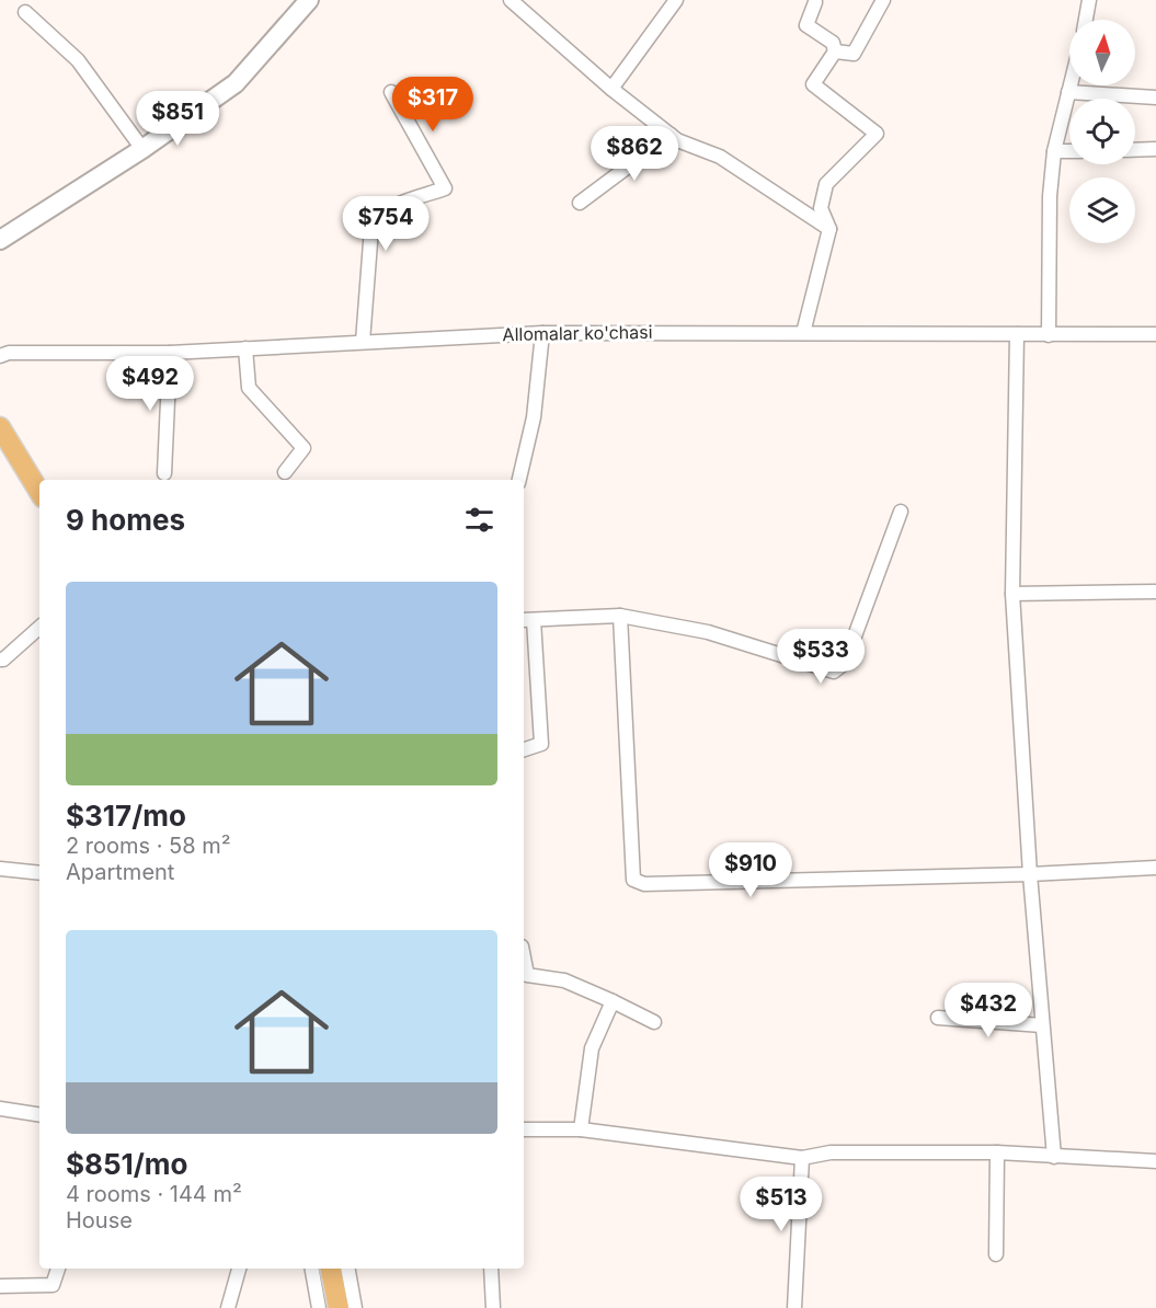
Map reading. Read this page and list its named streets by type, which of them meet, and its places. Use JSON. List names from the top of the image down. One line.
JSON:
{"streets":{"street":["Allomalar ko'chasi"]},"north":"top","page":{"price":["$317","$851","$862","$754","$492","$533","$910","$432","$513"],"heading":"9 homes","list":[{"name":"$317/mo","note":"2 rooms · 58 m² · Apartment"},{"name":"$851/mo","note":"4 rooms · 144 m² · House"}]}}
